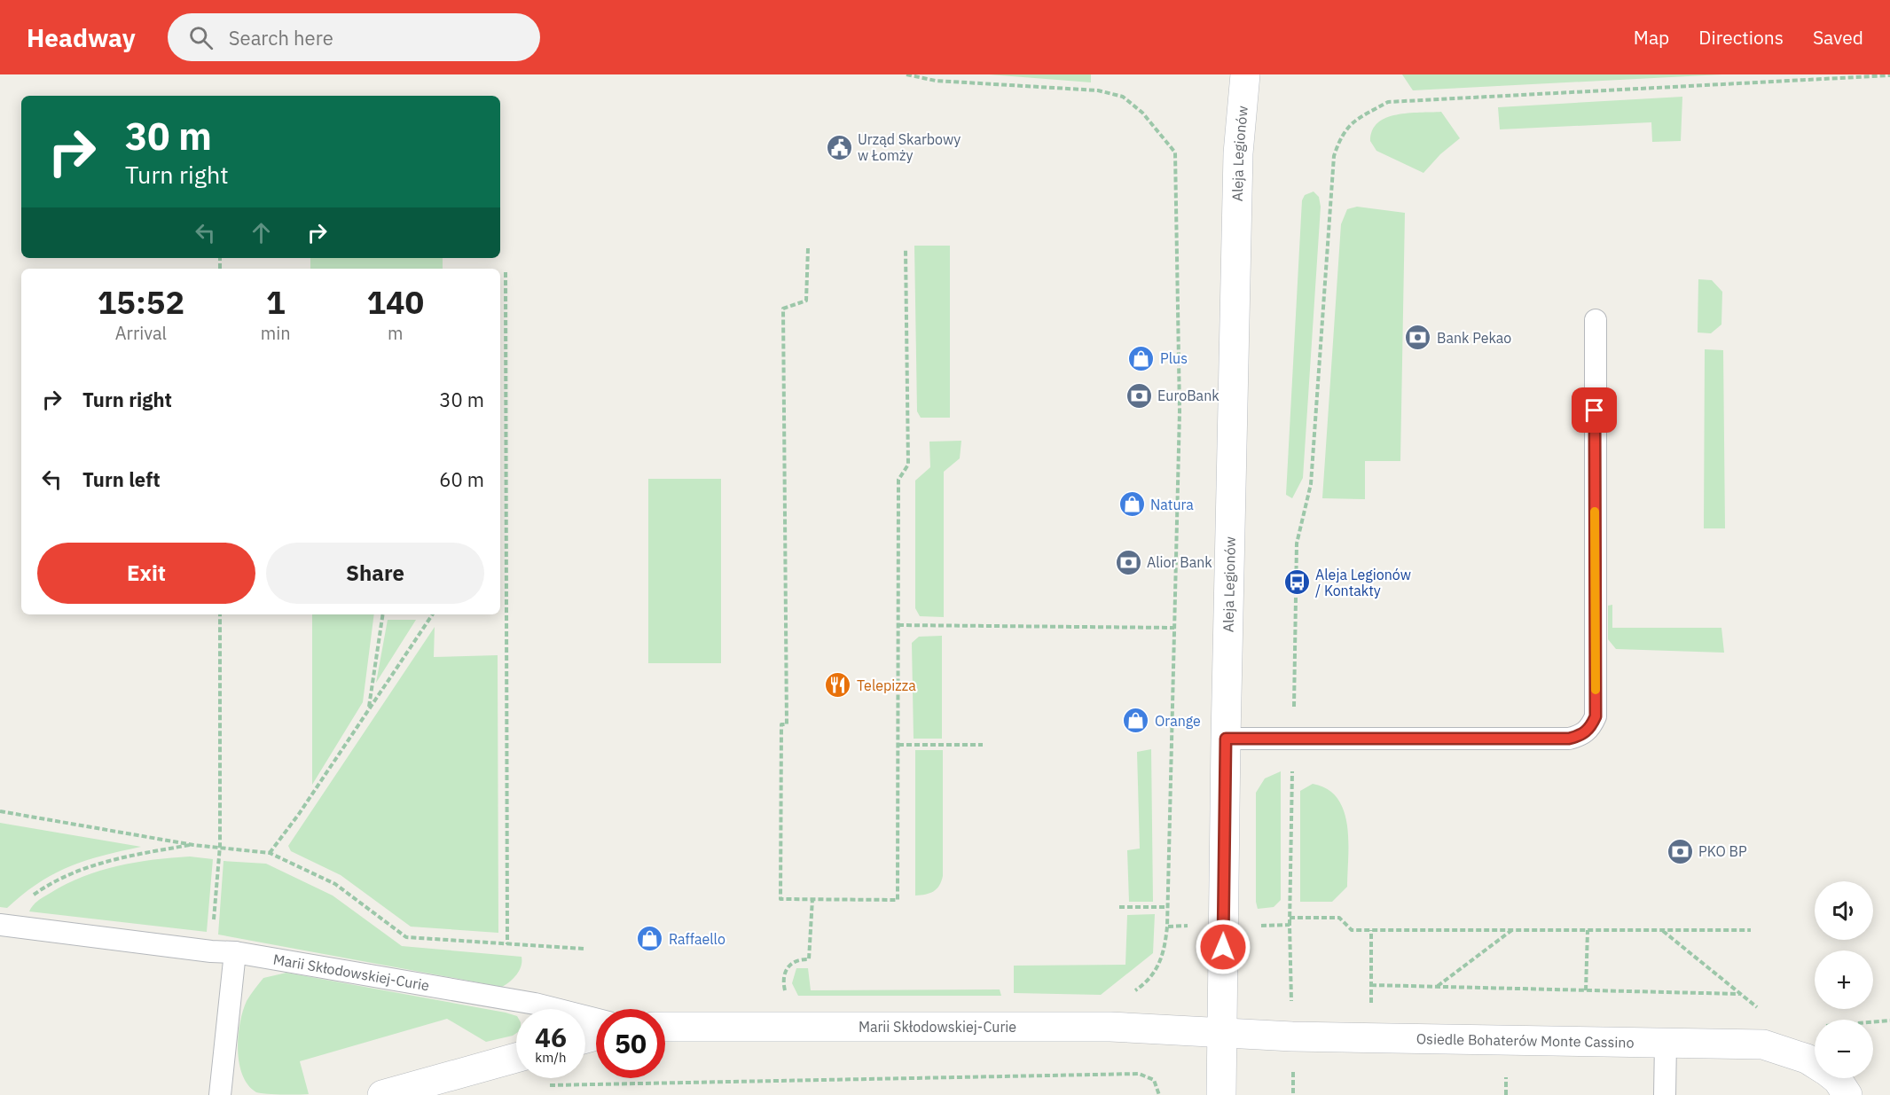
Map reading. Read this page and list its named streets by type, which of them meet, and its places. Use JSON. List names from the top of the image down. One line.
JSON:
{"streets":{"street":["Aleja Legionów","Marii Skłodowskiej-Curie","Osiedle Bohaterów Monte Cassino"]},"crossings":[["Aleja Legionów","Marii Skłodowskiej-Curie"],["Aleja Legionów","Osiedle Bohaterów Monte Cassino"],["Marii Skłodowskiej-Curie","Osiedle Bohaterów Monte Cassino"]],"places":{"public building":["Urząd Skarbowy w Łomży"],"bank":["Bank Pekao","EuroBank","Alior Bank","PKO BP"],"shop":["Plus","Natura","Orange","Raffaello"],"bus stop":["Aleja Legionów / Kontakty"],"restaurant":["Telepizza"]},"page":{"header":"Headway","search":"Search here","nav":["Map","Directions","Saved"],"turn":["30 m","Turn right"],"eta":["15:52","Arrival","1","min","140","m"],"list":[{"name":"Turn right","value":"30 m"},{"name":"Turn left","value":"60 m"}],"buttons":["Exit","Share"],"map_buttons":["+","−"],"speed":"46 km/h","limit":"50"}}
